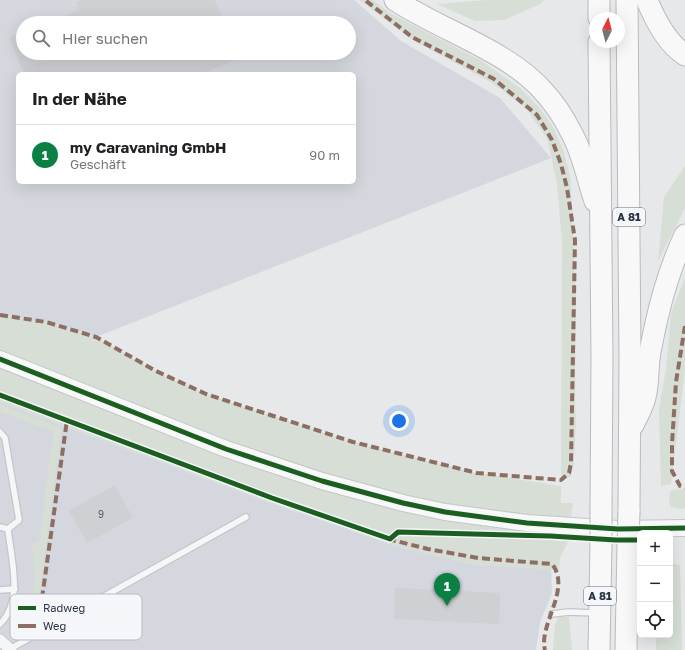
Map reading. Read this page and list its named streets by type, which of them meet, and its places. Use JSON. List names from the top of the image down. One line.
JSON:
{"streets":{"highway":["A 81"]},"house_numbers":["9"],"legend":["Radweg","Weg"],"north":"top","page":{"search":"Hier suchen","heading":"In der Nähe","list":[{"mark":"1","name":"my Caravaning GmbH","note":"Geschäft","value":"90 m"}],"map_buttons":["+","−"],"pins":"1"}}
